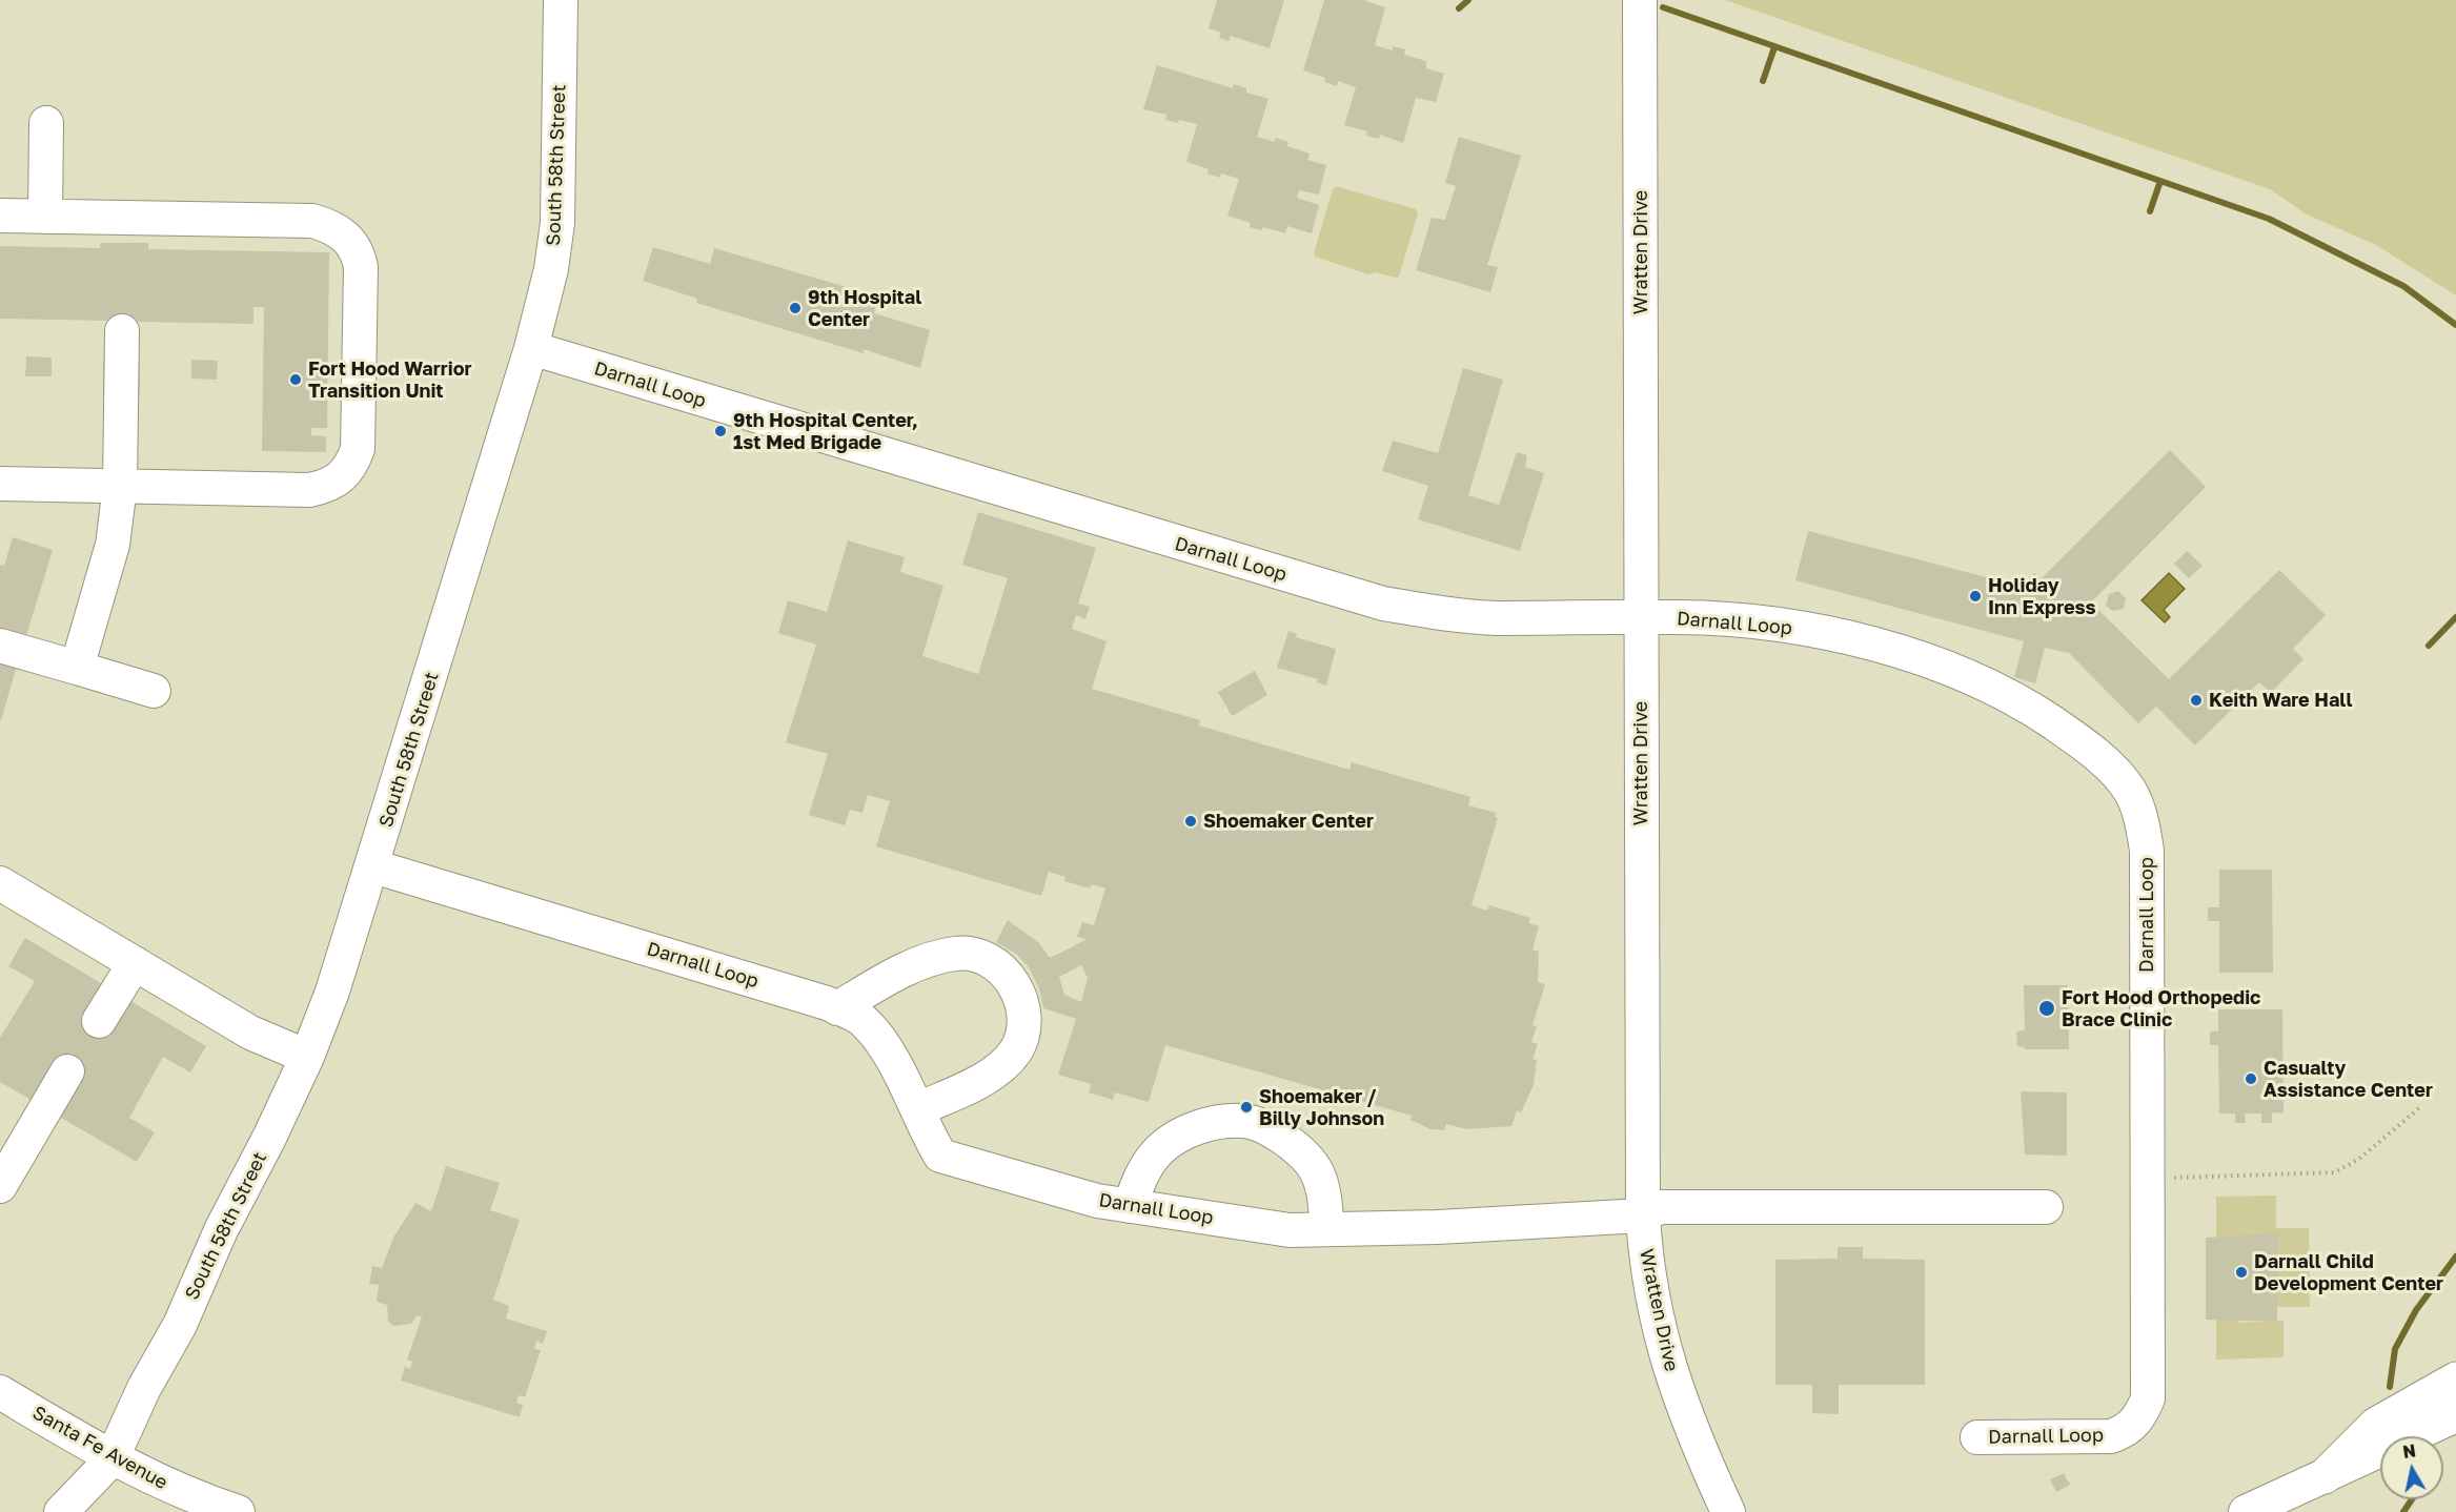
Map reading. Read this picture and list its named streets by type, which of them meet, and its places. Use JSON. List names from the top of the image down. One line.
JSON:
{"streets":{"street":["South 58th Street","Wratten Drive","Darnall Loop","Santa Fe Avenue"]},"crossings":[["South 58th Street","Darnall Loop"],["South 58th Street","Santa Fe Avenue"],["Wratten Drive","Darnall Loop"]],"places":["9th Hospital Center","Fort Hood Warrior Transition Unit","9th Hospital Center, 1st Med Brigade","Holiday Inn Express","Keith Ware Hall","Shoemaker Center","Fort Hood Orthopedic Brace Clinic","Casualty Assistance Center","Shoemaker / Billy Johnson","Darnall Child Development Center"],"north":"top"}
